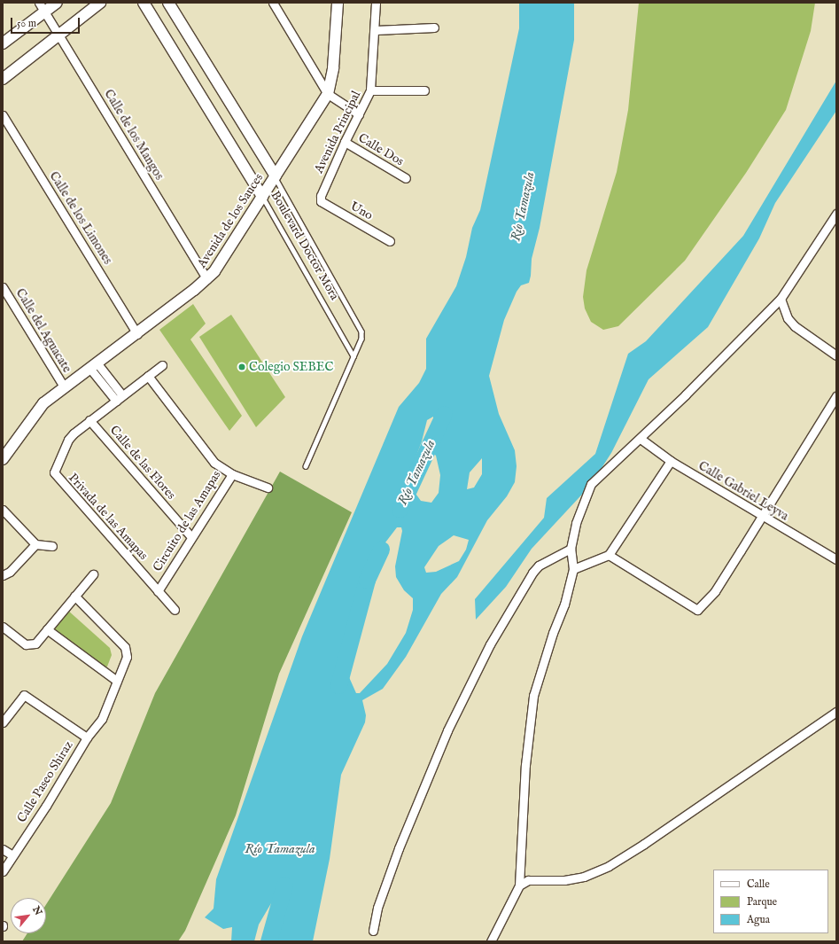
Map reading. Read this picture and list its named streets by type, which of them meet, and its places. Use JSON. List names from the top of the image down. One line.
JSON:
{"streets":{"street":["Avenida Principal","Calle de los Mangos","Calle Dos","Uno","Calle de los Limones","Avenida de los Sauces","Boulevard Doctor Mora","Calle del Aguacate","Calle de las Flores","Calle Gabriel Leyva","Privada de las Amapas","Circuito de las Amapas","Calle Paseo Shiraz"]},"crossings":[["Avenida Principal","Calle Dos"],["Avenida Principal","Uno"],["Calle de los Mangos","Avenida de los Sauces"],["Calle de los Limones","Avenida de los Sauces"],["Avenida de los Sauces","Boulevard Doctor Mora"],["Avenida de los Sauces","Calle del Aguacate"],["Calle de las Flores","Privada de las Amapas"],["Calle de las Flores","Circuito de las Amapas"],["Privada de las Amapas","Circuito de las Amapas"]],"water":["Río Tamazula"],"places":["Colegio SEBEC"],"legend":["Calle","Parque","Agua"],"scale_bar":"50 m","north":"top right"}
